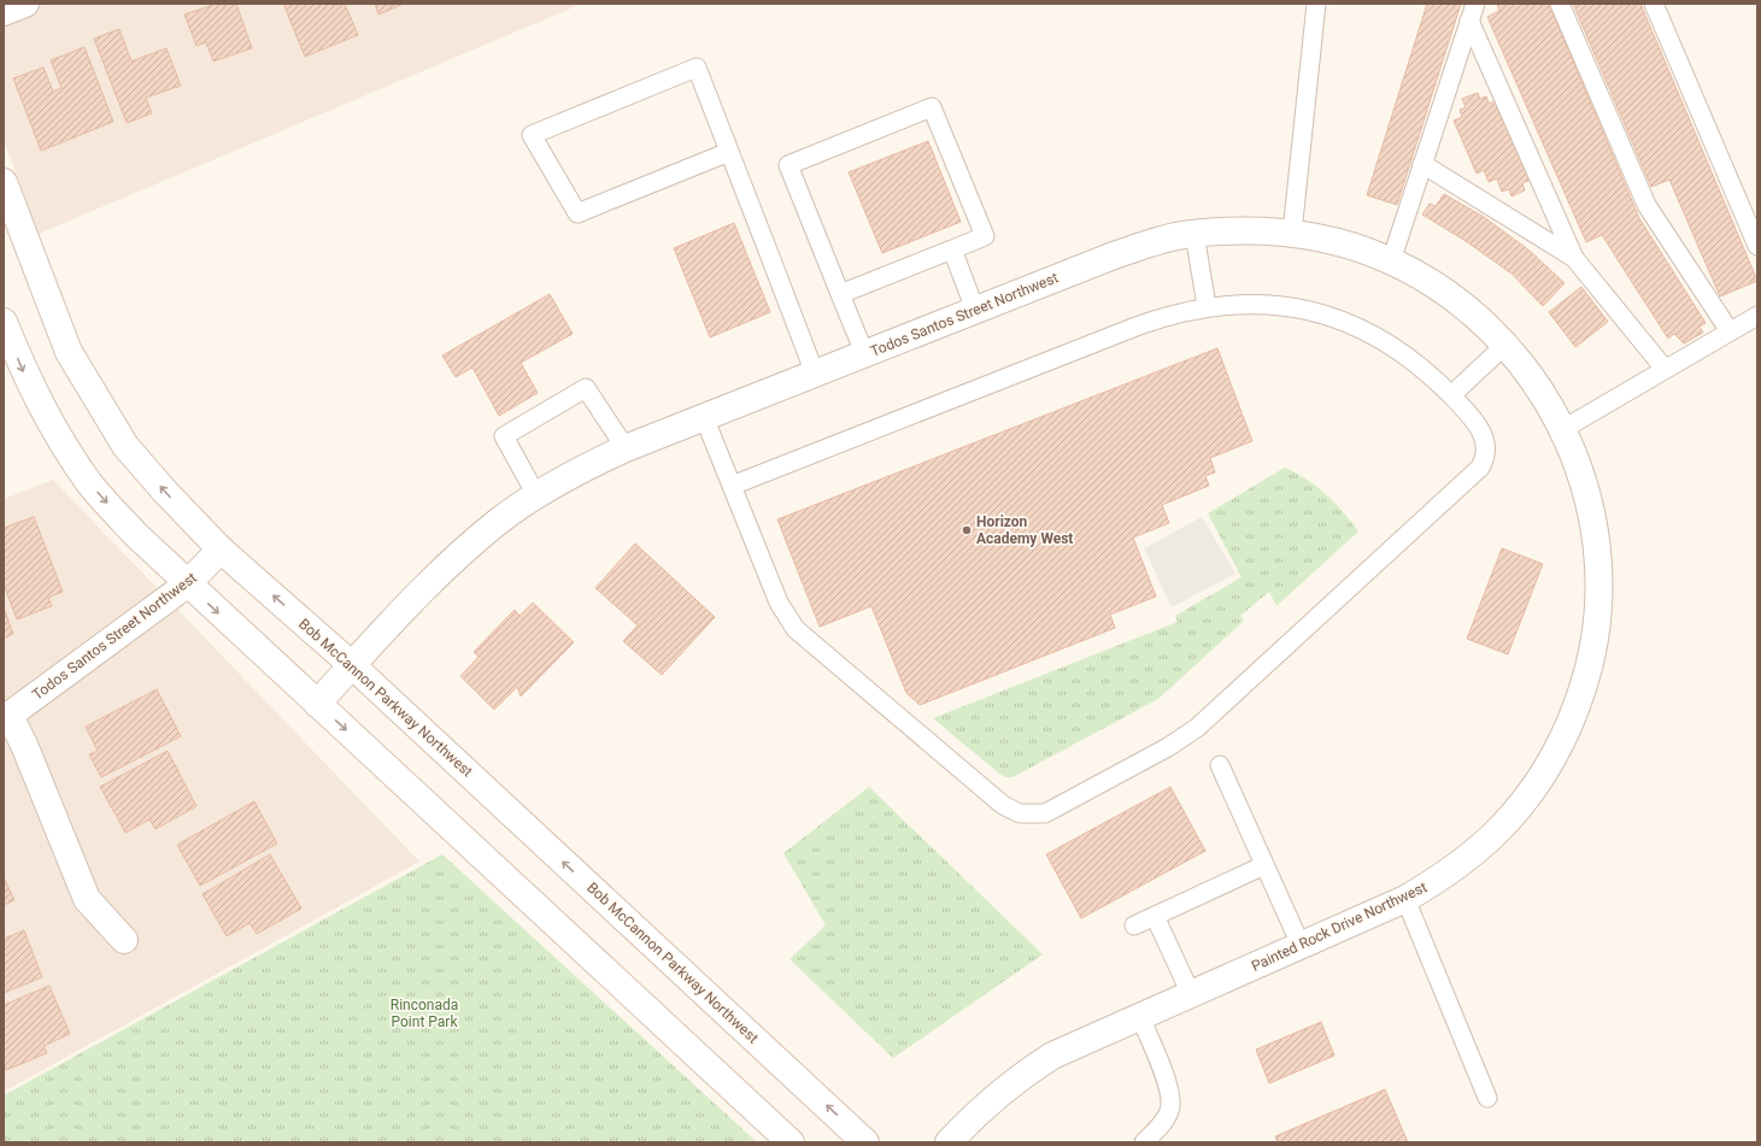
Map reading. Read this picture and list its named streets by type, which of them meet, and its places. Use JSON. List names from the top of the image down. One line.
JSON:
{"streets":{"street":["Todos Santos Street Northwest","Bob McCannon Parkway Northwest","Painted Rock Drive Northwest"]},"crossings":[["Todos Santos Street Northwest","Bob McCannon Parkway Northwest"],["Todos Santos Street Northwest","Painted Rock Drive Northwest"]],"parks":["Rinconada Point Park"],"places":["Horizon Academy West"]}
